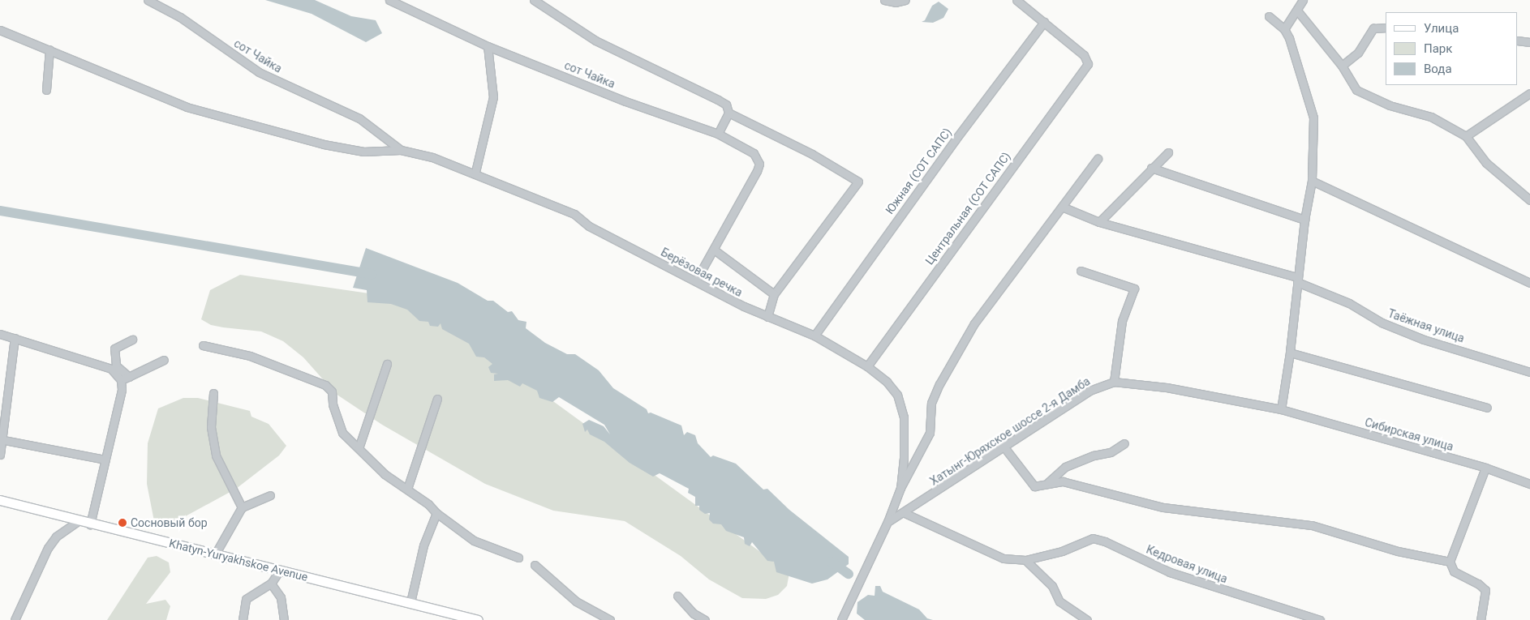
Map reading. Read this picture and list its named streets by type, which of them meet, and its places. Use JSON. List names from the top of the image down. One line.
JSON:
{"streets":{"main road":["Khatyn-Yuryakhskoe Avenue"],"street":["сот Чайка","Южная (СОТ САПС)","Центральная (СОТ САПС)","Берёзовая речка","Таёжная улица","Хатынг-Юряхское шоссе 2-я Дамба","Сибирская улица","Кедровая улица"]},"crossings":[["сот Чайка","Берёзовая речка"],["Южная (СОТ САПС)","Центральная (СОТ САПС)"],["Южная (СОТ САПС)","Берёзовая речка"],["Центральная (СОТ САПС)","Берёзовая речка"],["Хатынг-Юряхское шоссе 2-я Дамба","Сибирская улица"],["Хатынг-Юряхское шоссе 2-я Дамба","Кедровая улица"]],"places":["Сосновый бор"],"legend":["Улица","Парк","Вода"]}
